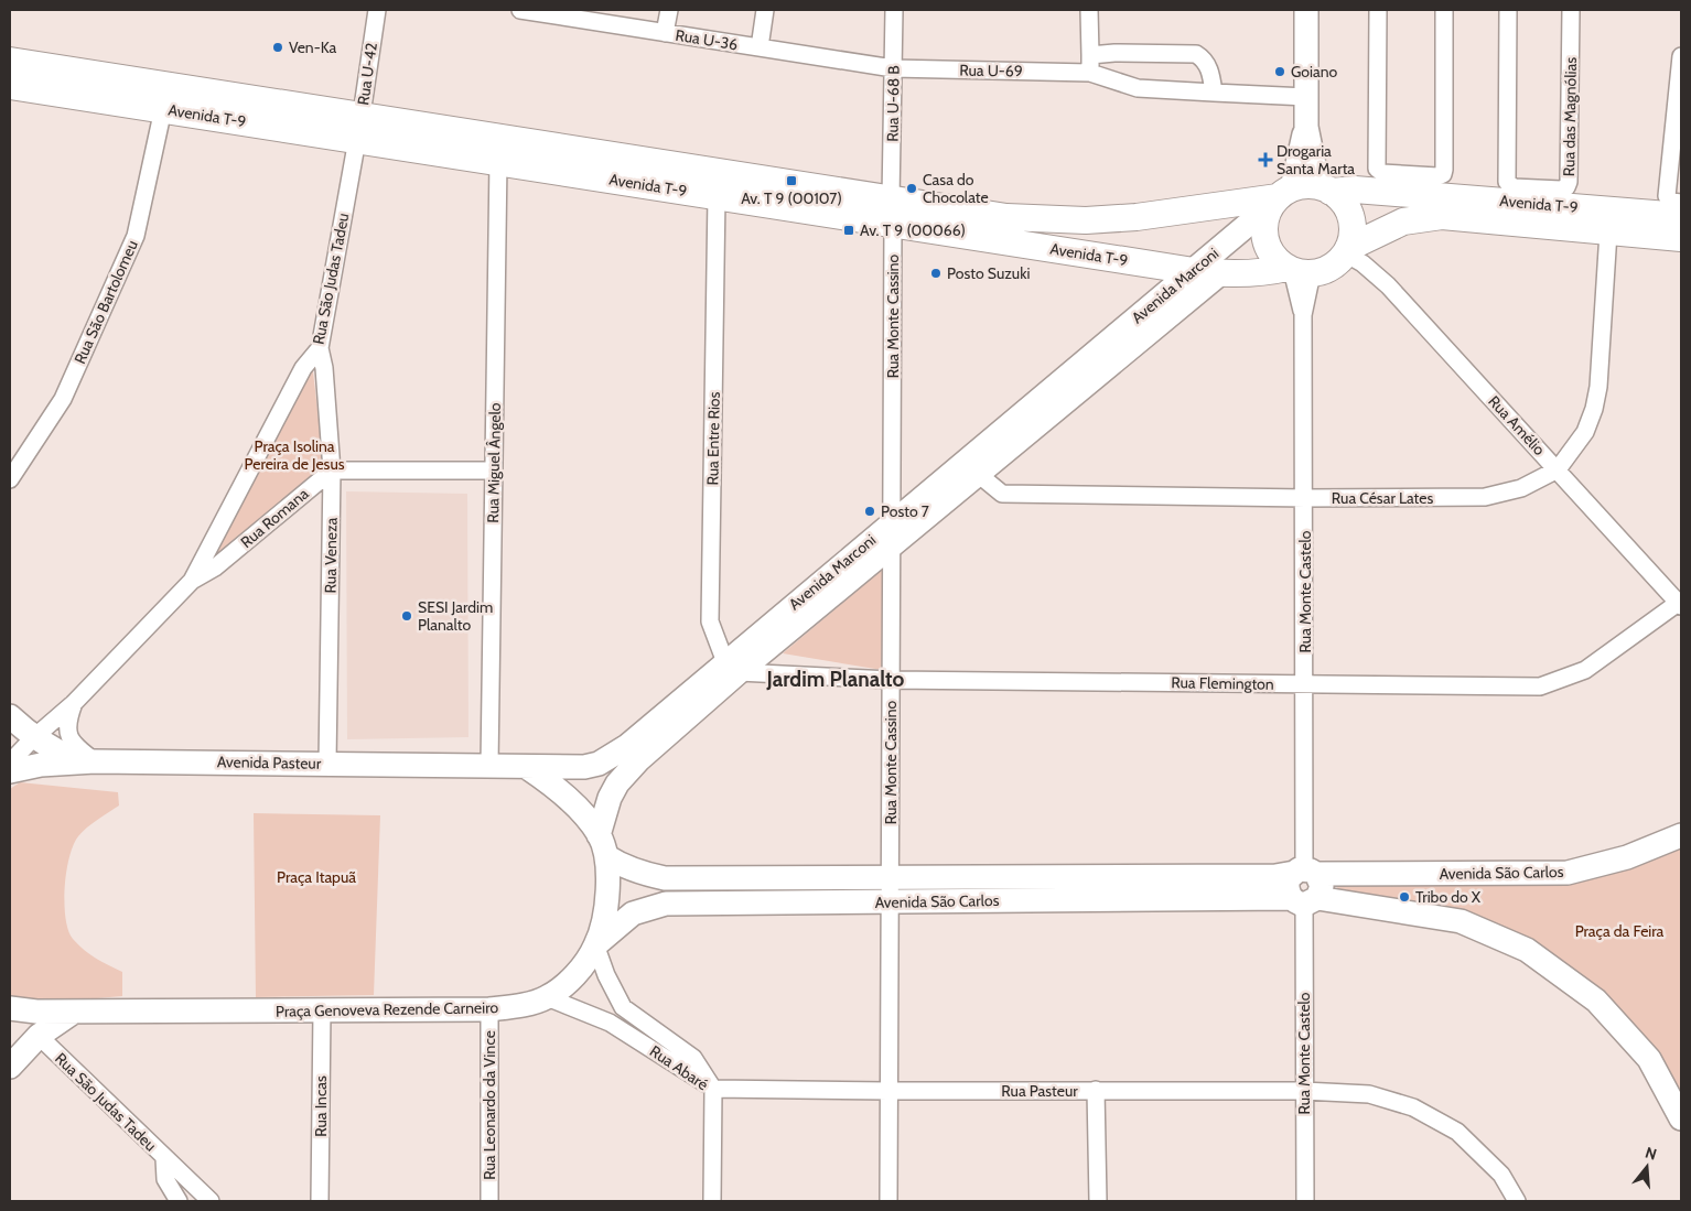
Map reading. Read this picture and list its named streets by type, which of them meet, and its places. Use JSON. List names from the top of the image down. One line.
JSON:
{"streets":{"main road":["Avenida T-9","Avenida Marconi","Avenida Pasteur","Avenida São Carlos","Praça Genoveva Rezende Carneiro"],"street":["Rua U-36","Rua U-69","Rua U-42","Rua U-68 B","Rua das Magnólias","Rua São Judas Tadeu","Rua São Bartolomeu","Rua Monte Cassino","Rua Amélio","Rua Entre Rios","Rua Miguel Ângelo","Rua César Lates","Rua Romana","Rua Veneza","Rua Monte Castelo","Rua Flemington","Rua Abaré","Rua Pasteur","Rua Leonardo da Vince","Rua Incas"]},"crossings":[["Rua U-36","Rua U-69"],["Rua U-36","Rua U-68 B"],["Rua U-69","Rua U-68 B"],["Rua U-42","Avenida T-9"],["Rua U-42","Rua São Judas Tadeu"],["Rua U-68 B","Avenida T-9"],["Avenida T-9","Rua São Judas Tadeu"],["Avenida T-9","Avenida Marconi"],["Avenida T-9","Rua São Bartolomeu"],["Avenida T-9","Rua Monte Cassino"],["Avenida T-9","Rua Amélio"],["Avenida T-9","Rua Entre Rios"],["Avenida T-9","Rua Miguel Ângelo"],["Avenida T-9","Rua César Lates"],["Avenida T-9","Rua Monte Castelo"],["Rua São Judas Tadeu","Rua Romana"],["Rua São Judas Tadeu","Rua Veneza"],["Avenida Marconi","Rua Monte Cassino"],["Avenida Marconi","Rua Amélio"],["Avenida Marconi","Rua Entre Rios"],["Avenida Marconi","Rua César Lates"],["Avenida Marconi","Rua Monte Castelo"],["Avenida Marconi","Rua Flemington"],["Avenida Marconi","Avenida Pasteur"],["Avenida Marconi","Avenida São Carlos"],["Avenida Marconi","Praça Genoveva Rezende Carneiro"],["Rua Monte Cassino","Rua Flemington"],["Rua Monte Cassino","Avenida São Carlos"],["Rua Monte Cassino","Rua Pasteur"],["Rua Amélio","Rua César Lates"],["Rua Amélio","Rua Monte Castelo"],["Rua Amélio","Rua Flemington"],["Rua Entre Rios","Rua Flemington"],["Rua Miguel Ângelo","Avenida Pasteur"],["Rua César Lates","Rua Monte Castelo"],["Rua Romana","Rua Veneza"],["Rua Veneza","Avenida Pasteur"],["Rua Monte Castelo","Rua Flemington"],["Rua Monte Castelo","Avenida São Carlos"],["Rua Monte Castelo","Rua Pasteur"],["Avenida São Carlos","Praça Genoveva Rezende Carneiro"],["Praça Genoveva Rezende Carneiro","Rua Abaré"],["Praça Genoveva Rezende Carneiro","Rua Leonardo da Vince"],["Praça Genoveva Rezende Carneiro","Rua Incas"],["Rua Abaré","Rua Pasteur"]],"districts":["Jardim Planalto"],"parks":["Praça Isolina Pereira de Jesus","Praça Itapuã","Praça da Feira"],"places":{"other":["Ven-Ka","Goiano","Casa do Chocolate","Posto Suzuki","Posto 7","SESI Jardim Planalto","Tribo do X"],"health":["Drogaria Santa Marta"],"transit":["Av. T 9 (00107)","Av. T 9 (00066)"]},"north":"top"}
